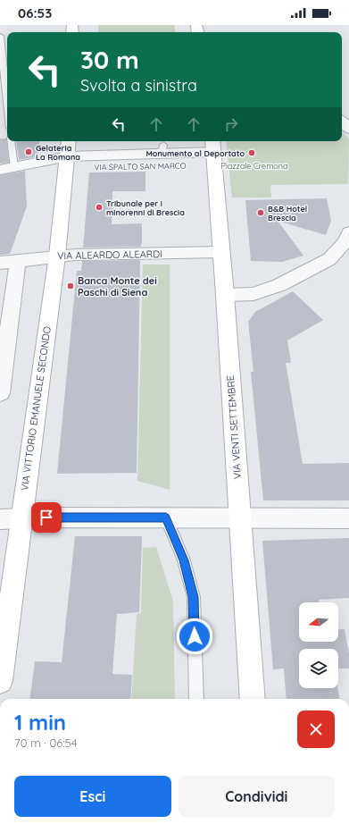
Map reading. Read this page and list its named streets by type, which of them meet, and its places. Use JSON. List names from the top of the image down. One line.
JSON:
{"streets":{"main road":["VIA VITTORIO EMANUELE SECONDO","VIA VENTI SETTEMBRE"],"street":["VIA SPALTO SAN MARCO","VIA ALEARDO ALEARDI"]},"crossings":[["VIA SPALTO SAN MARCO","VIA VITTORIO EMANUELE SECONDO"],["VIA SPALTO SAN MARCO","VIA VENTI SETTEMBRE"],["VIA ALEARDO ALEARDI","VIA VITTORIO EMANUELE SECONDO"],["VIA ALEARDO ALEARDI","VIA VENTI SETTEMBRE"]],"parks":["Piazzale Cremona"],"places":["Gelateria La Romana","Monumento al Deportato","Tribunale per i minorenni di Brescia","B&B Hotel Brescia","Banca Monte dei Paschi di Siena"],"north":"left","page":{"status":"06:53","turn":["30 m","Svolta a sinistra"],"heading":["1 min","70 m · 06:54"],"buttons":["Esci","Condividi"]}}
